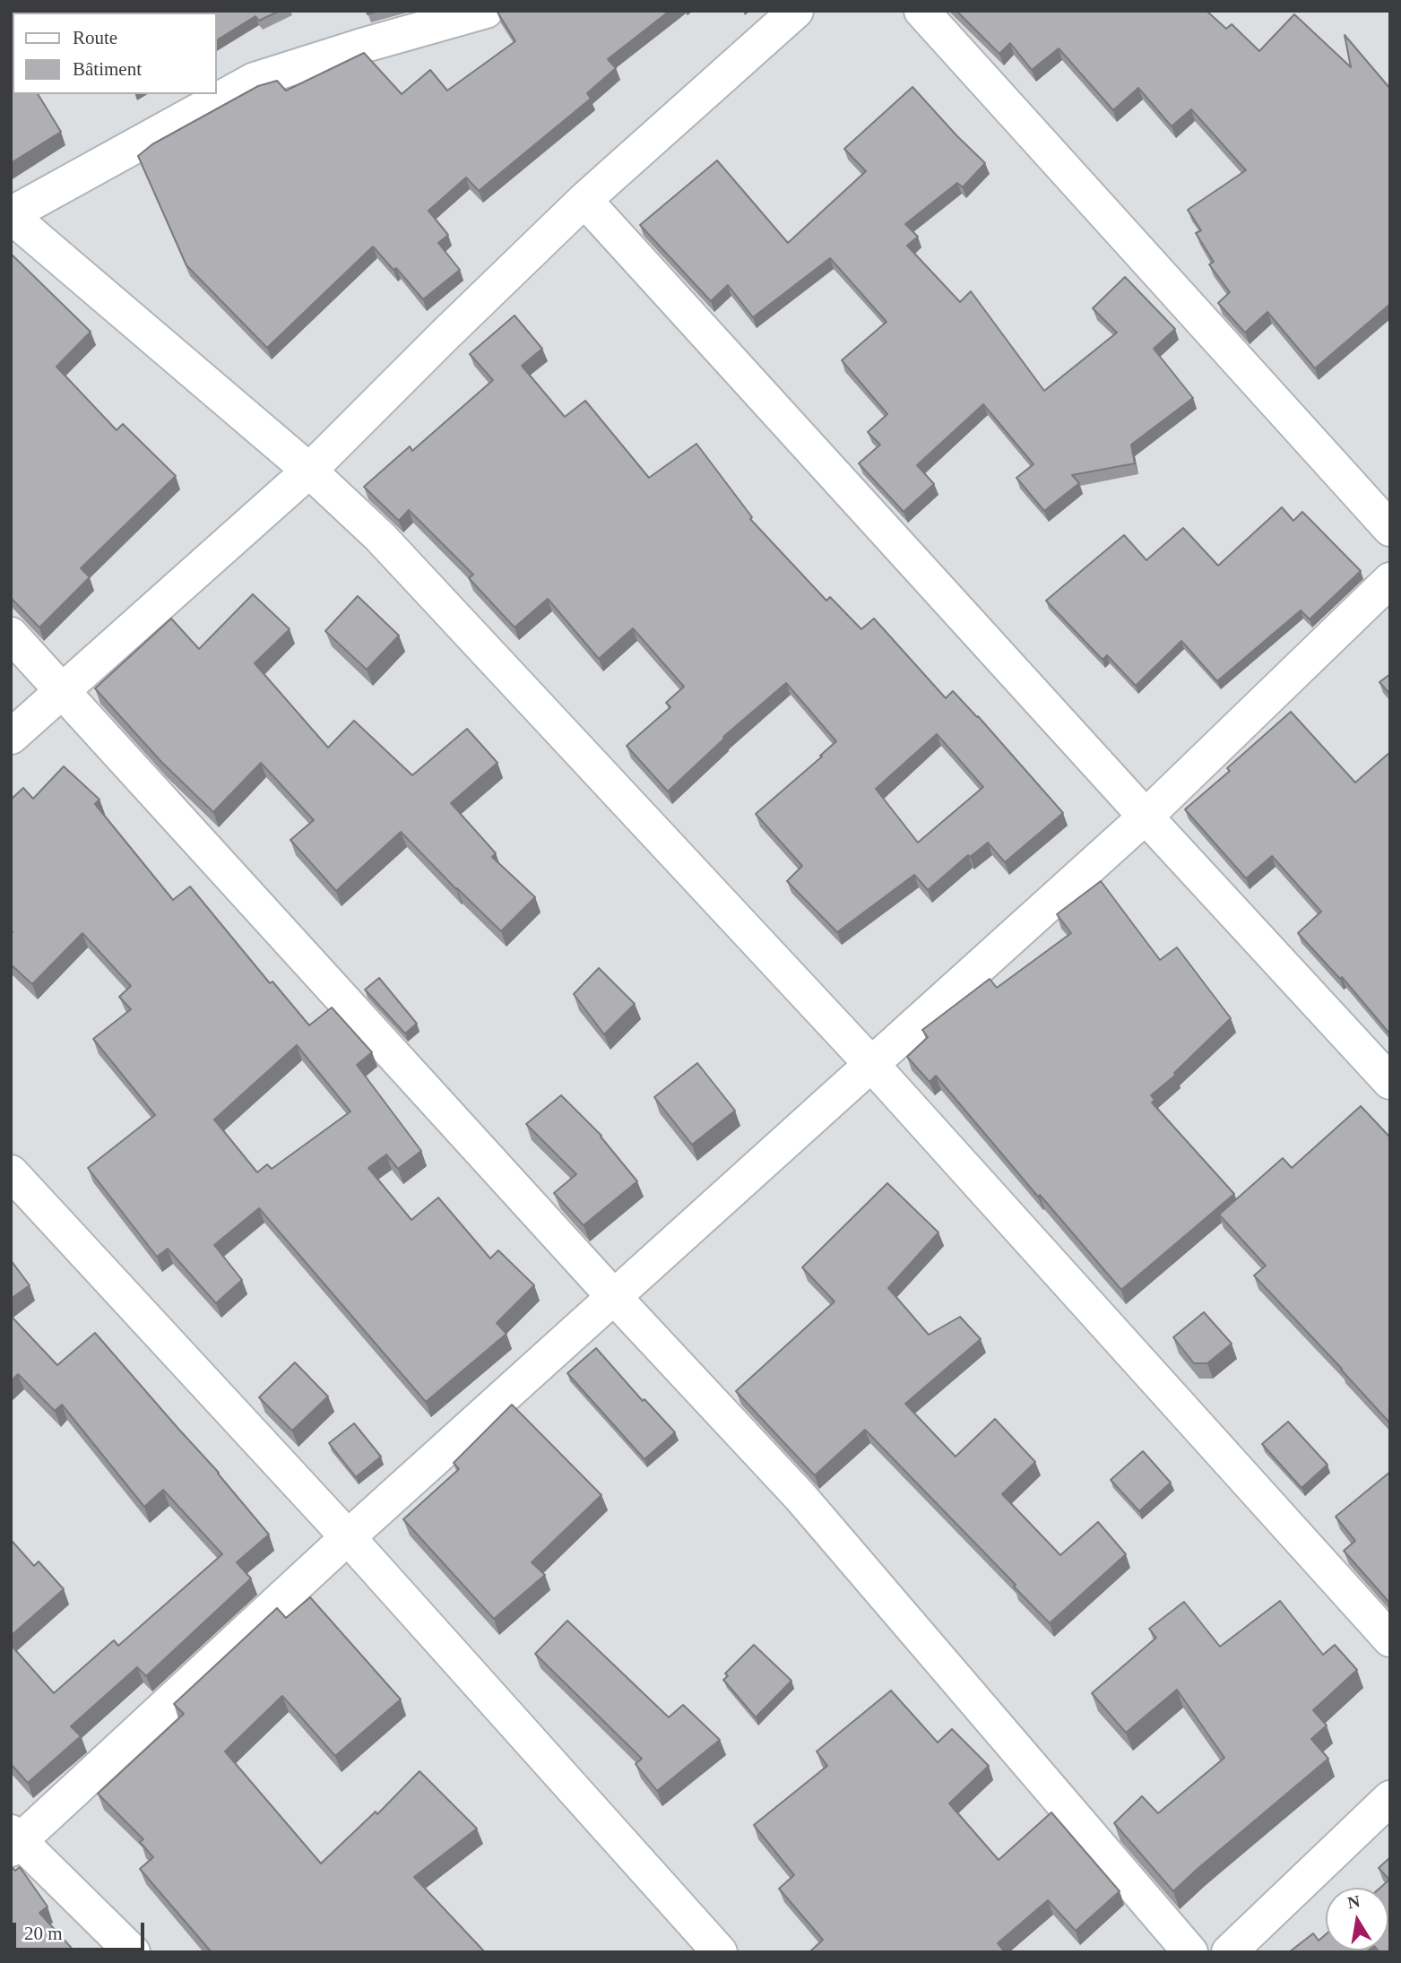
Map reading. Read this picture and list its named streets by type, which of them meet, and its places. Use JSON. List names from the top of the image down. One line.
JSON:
{"legend":["Route","Bâtiment"],"scale_bar":"20 m","north":"top"}
